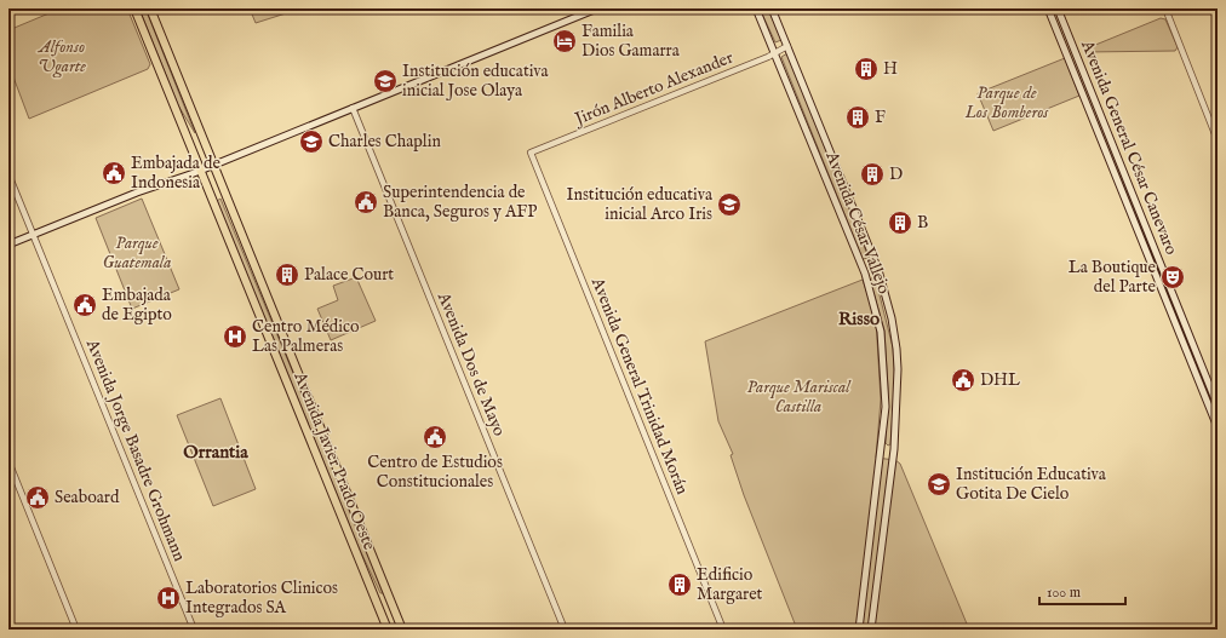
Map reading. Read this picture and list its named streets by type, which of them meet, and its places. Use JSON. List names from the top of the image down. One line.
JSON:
{"streets":{"main road":["Avenida General César Canevaro","Avenida César Vallejo","Avenida Javier Prado Oeste"],"street":["Jirón Alberto Alexander","Avenida Dos de Mayo","Avenida General Trinidad Morán","Avenida Jorge Basadre Grohmann"]},"crossings":[["Jirón Alberto Alexander","Avenida César Vallejo"],["Jirón Alberto Alexander","Avenida General Trinidad Morán"]],"districts":["Risso","Orrantia"],"parks":["Alfonso Ugarte","Parque de Los Bomberos","Parque Guatemala","Parque Mariscal Castilla"],"places":{"hotel":["Familia Dios Gamarra"],"building":["H","F","D","B","Palace Court","Edificio Margaret"],"school or university":["Institución educativa inicial Jose Olaya","Charles Chaplin","Institución educativa inicial Arco Iris","Institución Educativa Gotita De Cielo"],"public building":["Embajada de Indonesia","Superintendencia de Banca, Seguros y AFP","Embajada de Egipto","DHL","Centro de Estudios Constitucionales","Seaboard"],"theatre":["La Boutique del Parte"],"hospital":["Centro Médico Las Palmeras","Laboratorios Clinicos Integrados SA"]},"scale_bar":"100 m"}
